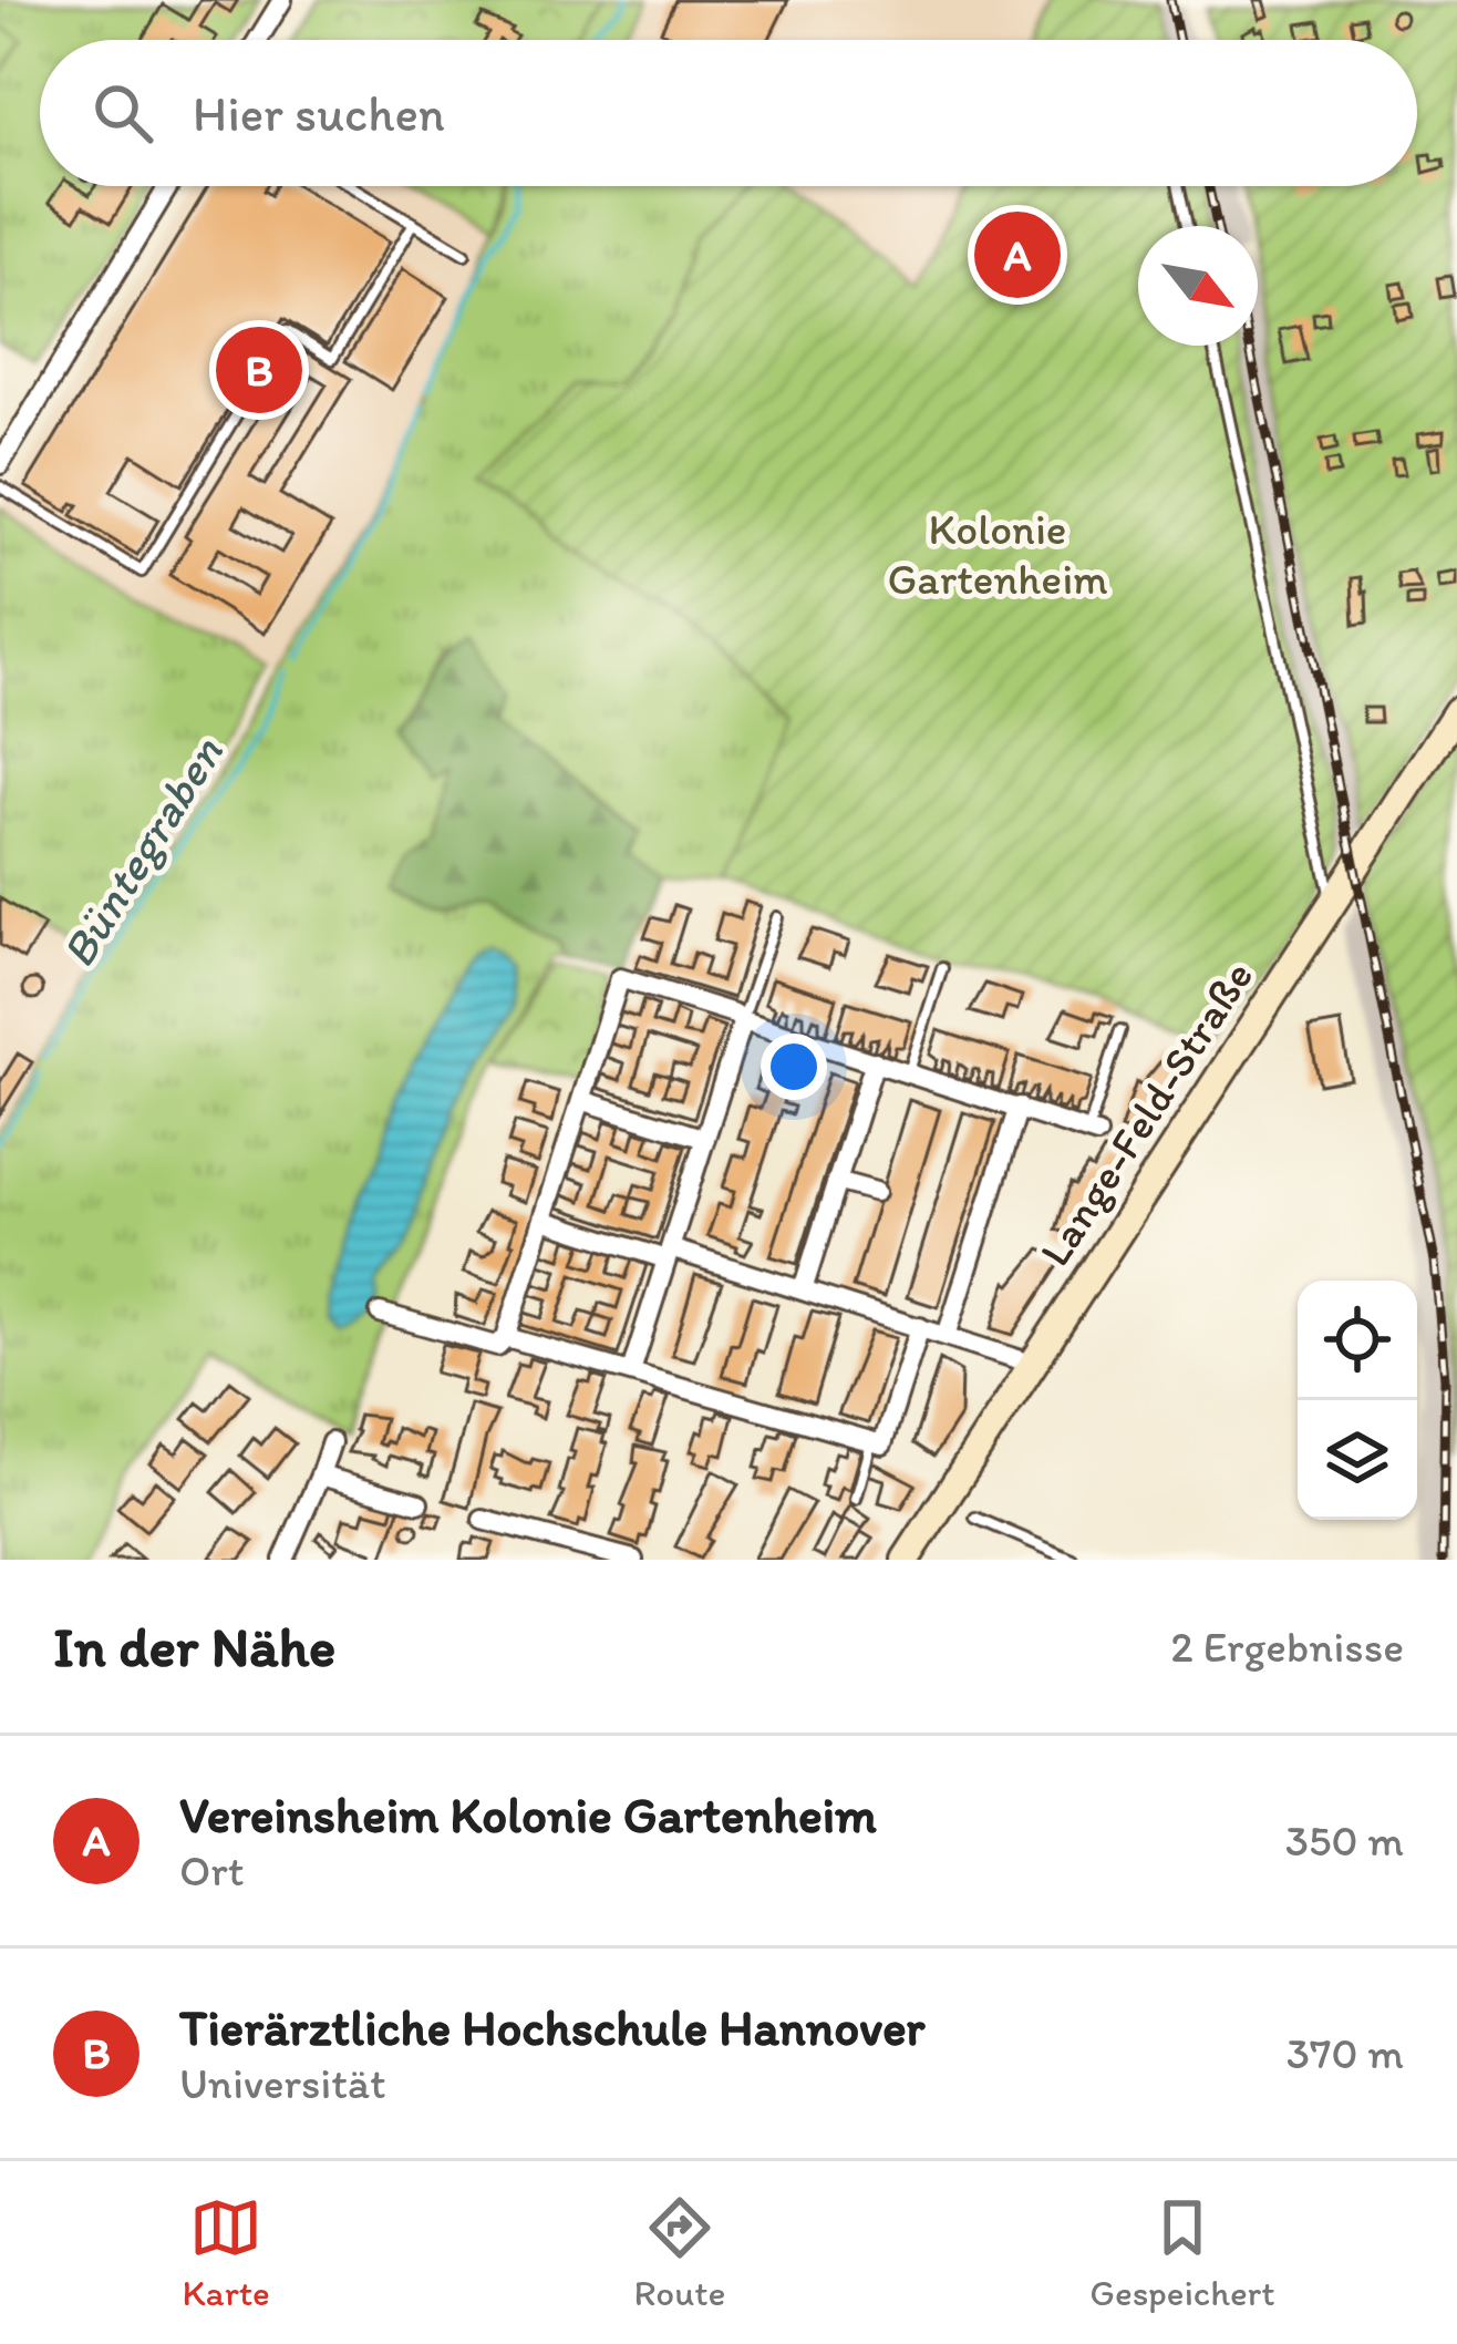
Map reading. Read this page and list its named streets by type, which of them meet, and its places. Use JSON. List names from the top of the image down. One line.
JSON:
{"streets":{"street":["Lange-Feld-Straße"]},"water":["Büntegraben"],"parks":["Kolonie Gartenheim"],"north":"bottom right","page":{"search":"Hier suchen","pins":["A","B"],"heading":["In der Nähe","2 Ergebnisse"],"list":[{"mark":"A","name":"Vereinsheim Kolonie Gartenheim","note":"Ort","value":"350 m"},{"mark":"B","name":"Tierärztliche Hochschule Hannover","note":"Universität","value":"370 m"}],"nav":["Karte","Route","Gespeichert"]}}
